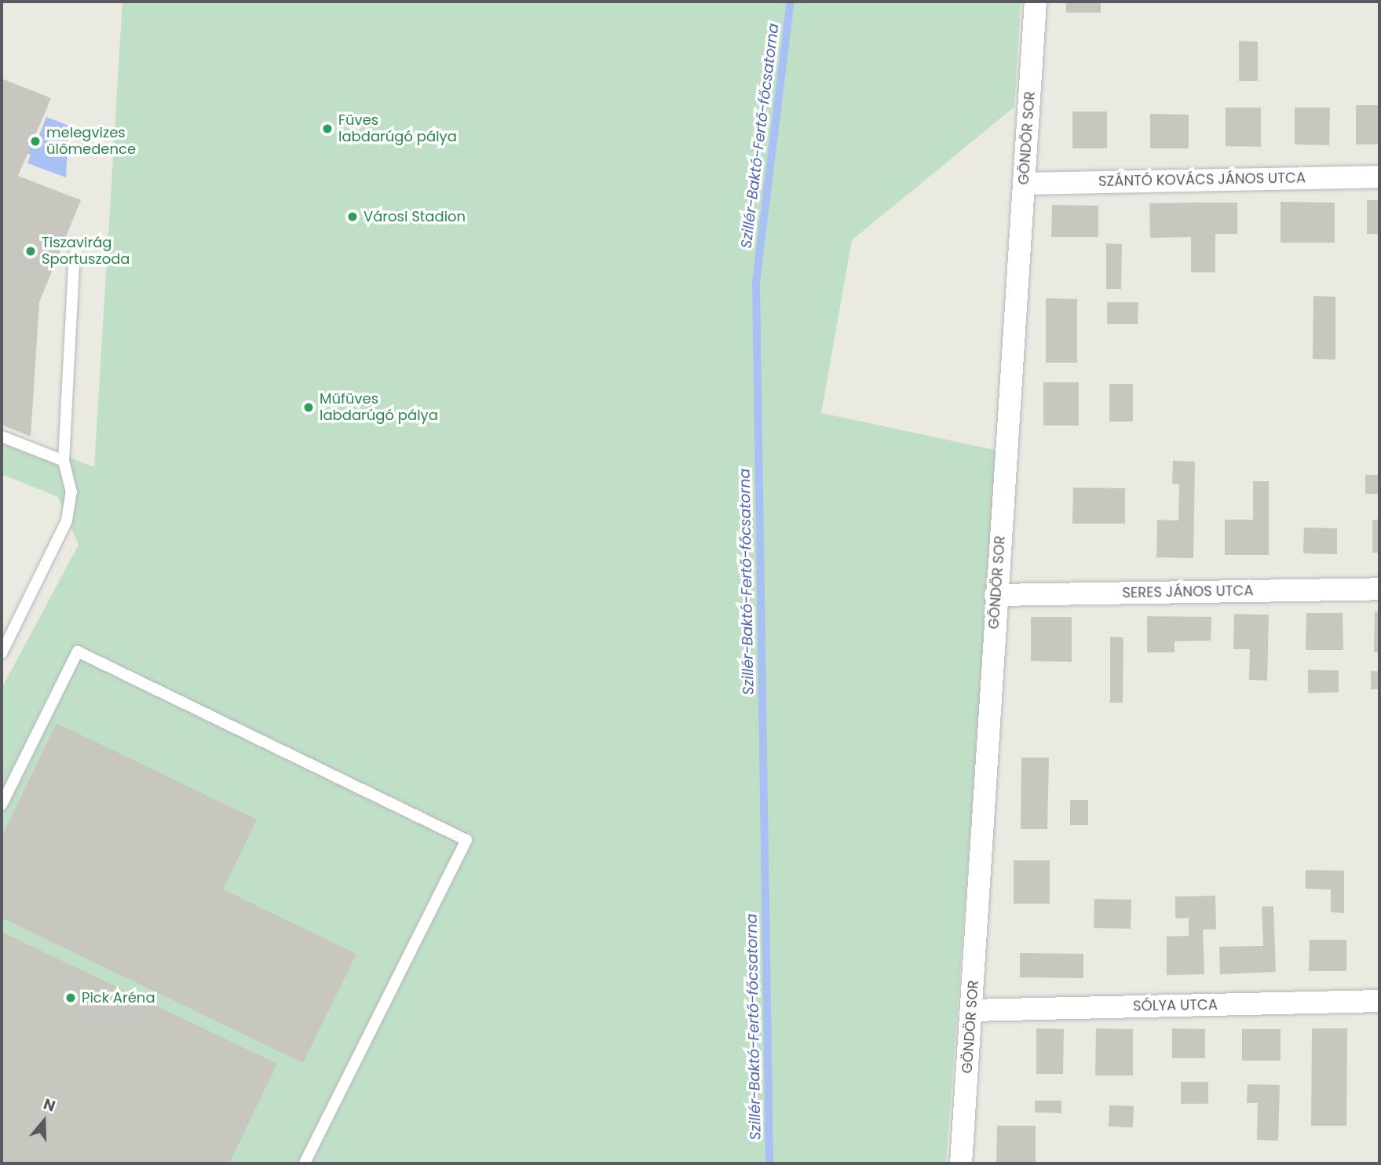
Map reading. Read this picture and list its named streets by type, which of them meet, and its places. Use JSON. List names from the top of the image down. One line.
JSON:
{"streets":{"street":["GÖNDÖR SOR","SZÁNTÓ KOVÁCS JÁNOS UTCA","SERES JÁNOS UTCA","SÓLYA UTCA"]},"crossings":[["GÖNDÖR SOR","SZÁNTÓ KOVÁCS JÁNOS UTCA"],["GÖNDÖR SOR","SERES JÁNOS UTCA"],["GÖNDÖR SOR","SÓLYA UTCA"]],"water":["Szillér-Baktó-Fertő-főcsatorna"],"places":["Füves labdarúgó pálya","melegvizes ülőmedence","Városi Stadion","Tiszavirág Sportuszoda","Műfüves labdarúgó pálya","Pick Aréna"],"north":"top"}
